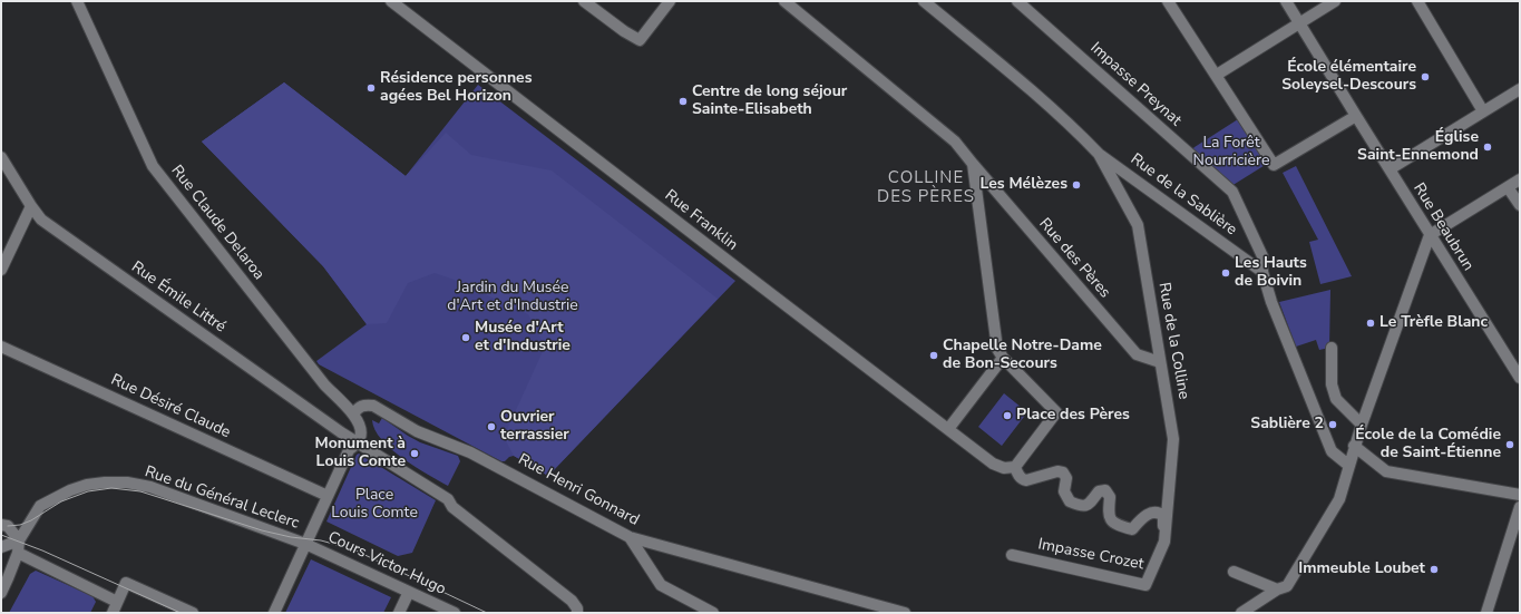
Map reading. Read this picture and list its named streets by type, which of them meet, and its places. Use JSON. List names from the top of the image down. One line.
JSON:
{"streets":{"street":["Impasse Preynat","Rue de la Sablière","Rue Franklin","Rue Claude Delaroa","Rue Beaubrun","Rue des Pères","Rue Émile Littré","Rue de la Colline","Rue Désiré Claude","Rue Henri Gonnard","Rue du Général Leclerc","Impasse Crozet","Cours Victor Hugo"]},"crossings":[["Impasse Preynat","Rue de la Sablière"],["Rue de la Sablière","Rue de la Colline"],["Rue Claude Delaroa","Rue Émile Littré"],["Rue Claude Delaroa","Rue Henri Gonnard"],["Rue des Pères","Rue de la Colline"],["Rue de la Colline","Impasse Crozet"],["Rue du Général Leclerc","Cours Victor Hugo"]],"districts":["COLLINE DES PÈRES"],"parks":["La Forêt Nourricière","Jardin du Musée d'Art et d'Industrie","Place Louis Comte"],"places":["École élémentaire Soleysel-Descours","Résidence personnes agées Bel Horizon","Centre de long séjour Sainte-Elisabeth","Église Saint-Ennemond","Les Mélèzes","Les Hauts de Boivin","Le Trèfle Blanc","Musée d'Art et d'Industrie","Chapelle Notre-Dame de Bon-Secours","Place des Pères","Sablière 2","Ouvrier terrassier","École de la Comédie de Saint-Étienne","Monument à Louis Comte","Immeuble Loubet"]}
